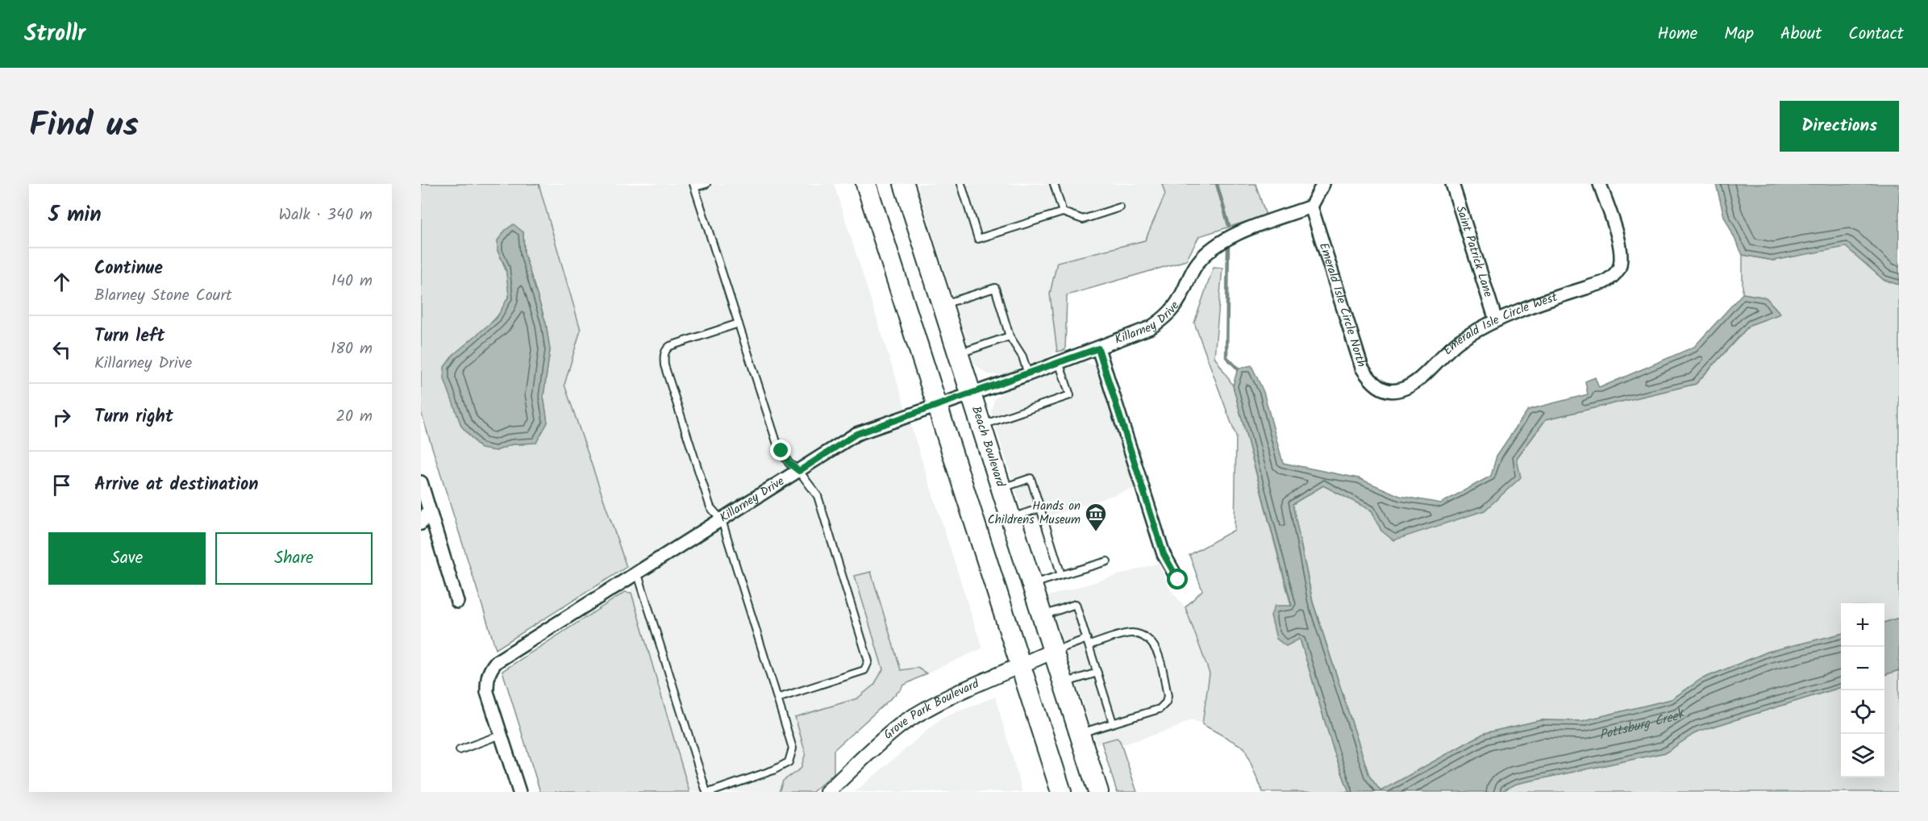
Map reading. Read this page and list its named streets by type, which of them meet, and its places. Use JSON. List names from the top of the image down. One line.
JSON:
{"streets":{"highway":["Beach Boulevard"],"street":["Saint Patrick Lane","Emerald Isle Circle North","Killarney Drive","Emerald Isle Circle West","Grove Park Boulevard"]},"crossings":[["Saint Patrick Lane","Emerald Isle Circle West"],["Emerald Isle Circle North","Killarney Drive"],["Emerald Isle Circle North","Emerald Isle Circle West"],["Killarney Drive","Beach Boulevard"],["Beach Boulevard","Grove Park Boulevard"]],"water":["Pottsburg Creek"],"places":{"museum":["Hands on Childrens Museum"]},"page":{"header":"Strollr","nav":["Home","Map","About","Contact"],"title":"Find us","buttons":["Directions",["Save","Share"]],"heading":["5 min","Walk · 340 m"],"list":[["Continue","Blarney Stone Court","140 m"],["Turn left","Killarney Drive","180 m"],["Turn right","20 m"],"Arrive at destination"],"map_buttons":["+","−"]}}
